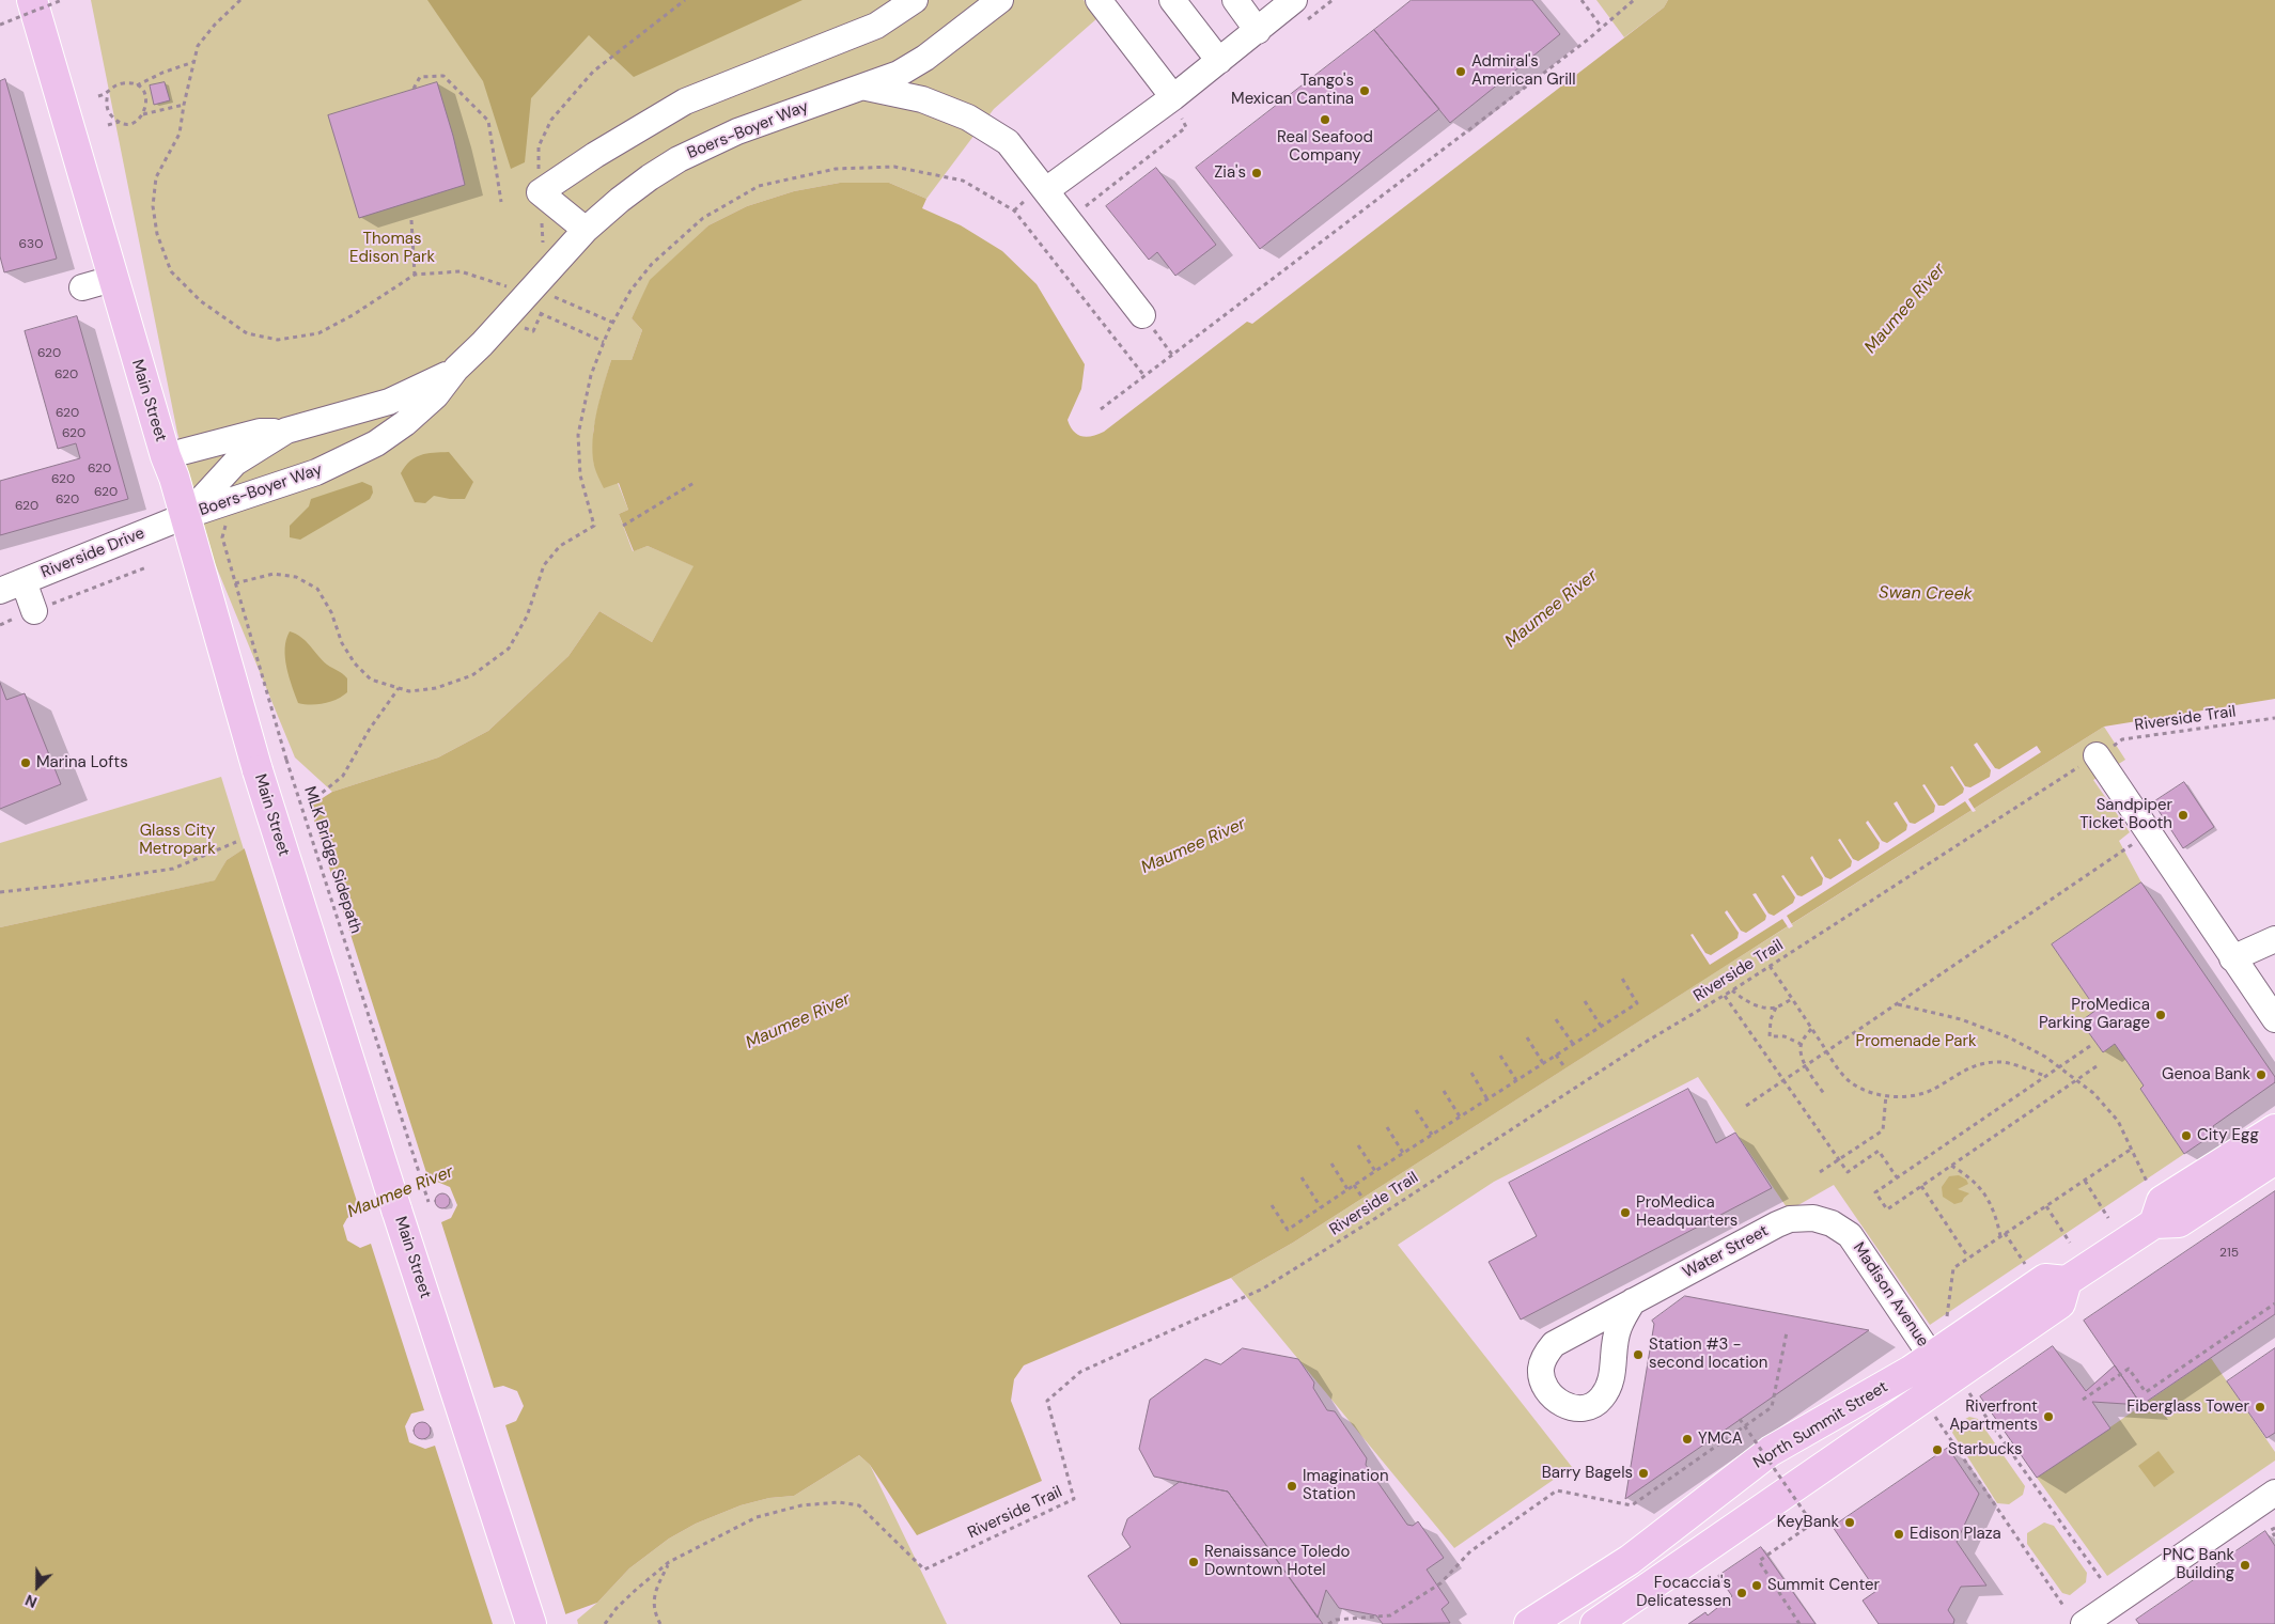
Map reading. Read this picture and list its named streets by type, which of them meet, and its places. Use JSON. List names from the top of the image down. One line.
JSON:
{"streets":{"main road":["Main Street","North Summit Street"],"street":["Boers-Boyer Way","Riverside Drive","Water Street","Madison Avenue"],"path":["Riverside Trail","MLK Bridge Sidepath"]},"crossings":[["Boers-Boyer Way","Main Street"],["Boers-Boyer Way","Riverside Drive"],["Main Street","Riverside Drive"],["Water Street","Madison Avenue"],["Madison Avenue","North Summit Street"]],"water":["Maumee River","Swan Creek"],"parks":["Thomas Edison Park","Glass City Metropark","Promenade Park"],"places":["Admiral's American Grill","Tango's Mexican Cantina","Real Seafood Company","Zia's","Marina Lofts","Sandpiper Ticket Booth","ProMedica Parking Garage","Genoa Bank","City Egg","ProMedica Headquarters","Station #3 - second location","Fiberglass Tower","Riverfront Apartments","YMCA","Starbucks","Barry Bagels","Imagination Station","KeyBank","Edison Plaza","Renaissance Toledo Downtown Hotel","PNC Bank Building","Summit Center","Focaccia's Delicatessen"],"house_numbers":["630","620","620","620","620","620","620","620","620","620","215"],"north":"bottom left"}
